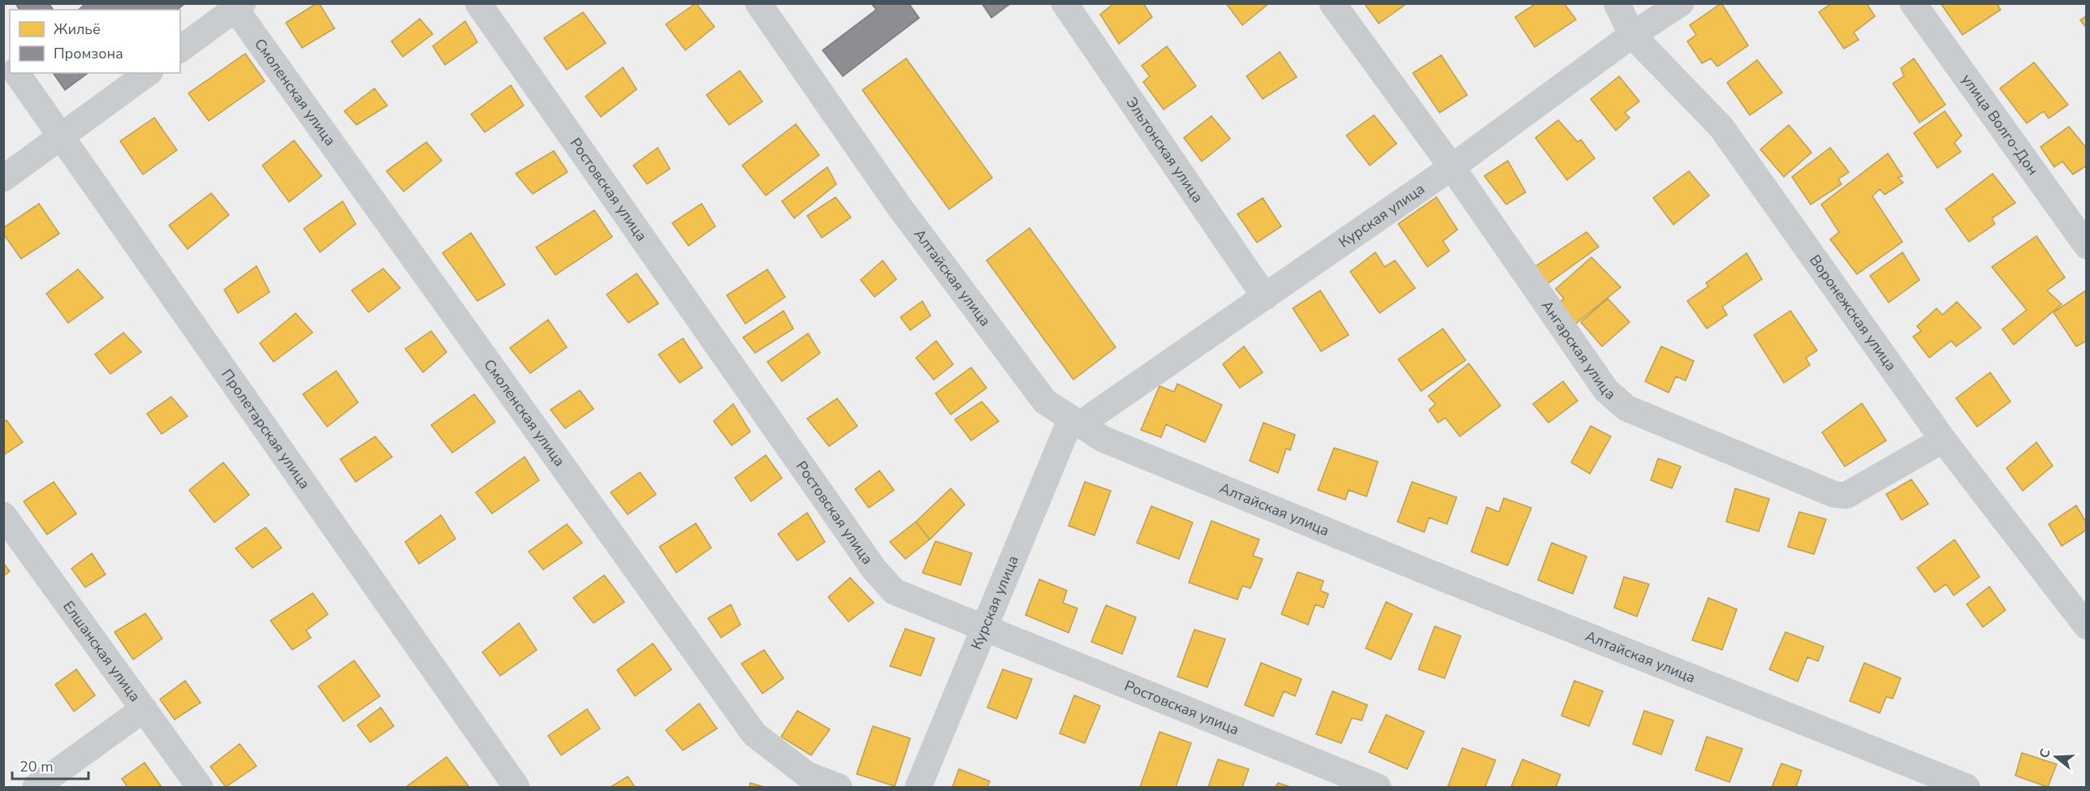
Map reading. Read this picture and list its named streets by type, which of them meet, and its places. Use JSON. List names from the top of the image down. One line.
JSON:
{"streets":{"street":["Смоленская улица","улица Волго-Дон","Эльтонская улица","Ростовская улица","Курская улица","Алтайская улица","Воронежская улица","Ангарская улица","Пролетарская улица","Елшанская улица"]},"crossings":[["Эльтонская улица","Курская улица"],["Ростовская улица","Курская улица"],["Курская улица","Алтайская улица"],["Курская улица","Воронежская улица"],["Курская улица","Ангарская улица"],["Воронежская улица","Ангарская улица"]],"legend":["Жильё","Промзона"],"scale_bar":"20 m","north":"left"}
